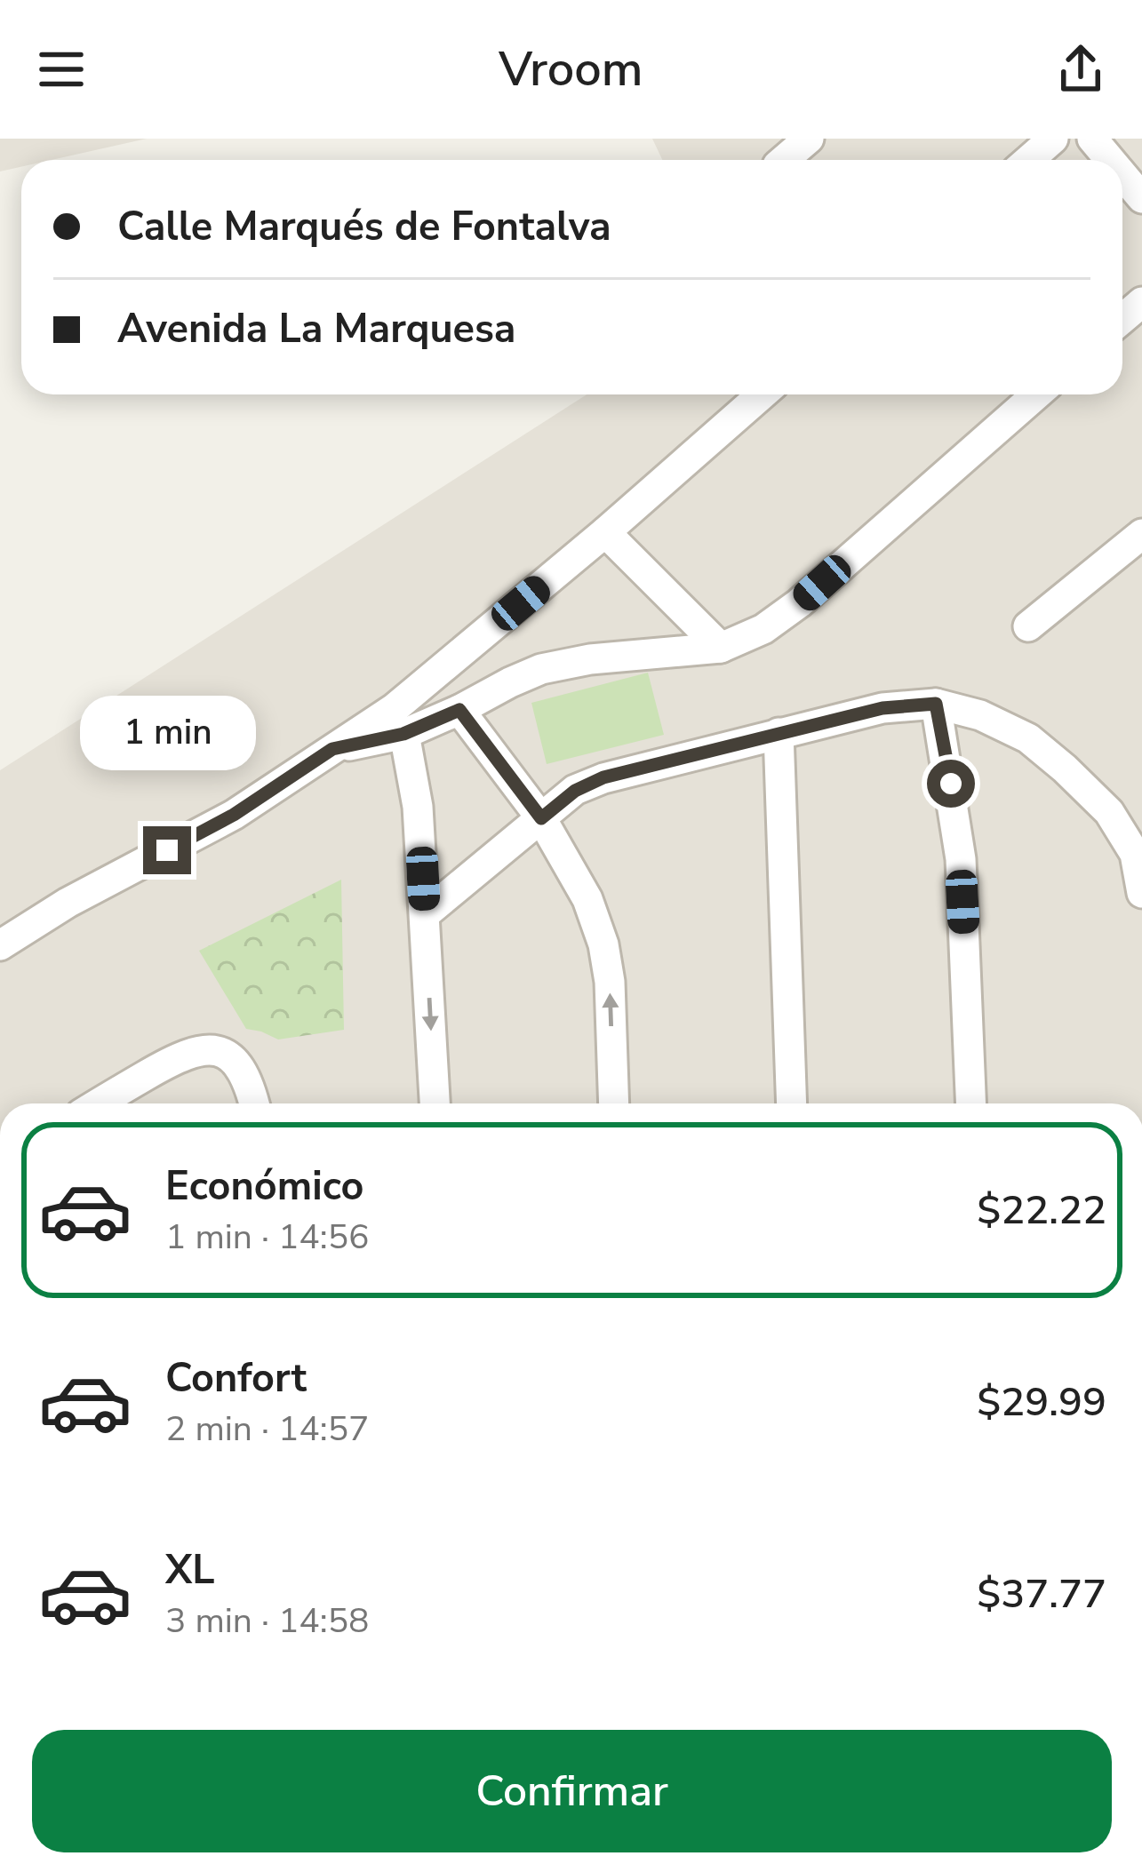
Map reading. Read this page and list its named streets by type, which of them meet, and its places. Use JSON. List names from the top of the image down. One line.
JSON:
{"page":{"header":"Vroom","banner":["Calle Marqués de Fontalva","Avenida La Marquesa"],"bubble":"1 min","list":[{"name":"Económico","note":"1 min · 14:56","value":"$22.22"},{"name":"Confort","note":"2 min · 14:57","value":"$29.99"},{"name":"XL","note":"3 min · 14:58","value":"$37.77"}],"buttons":"Confirmar"}}
